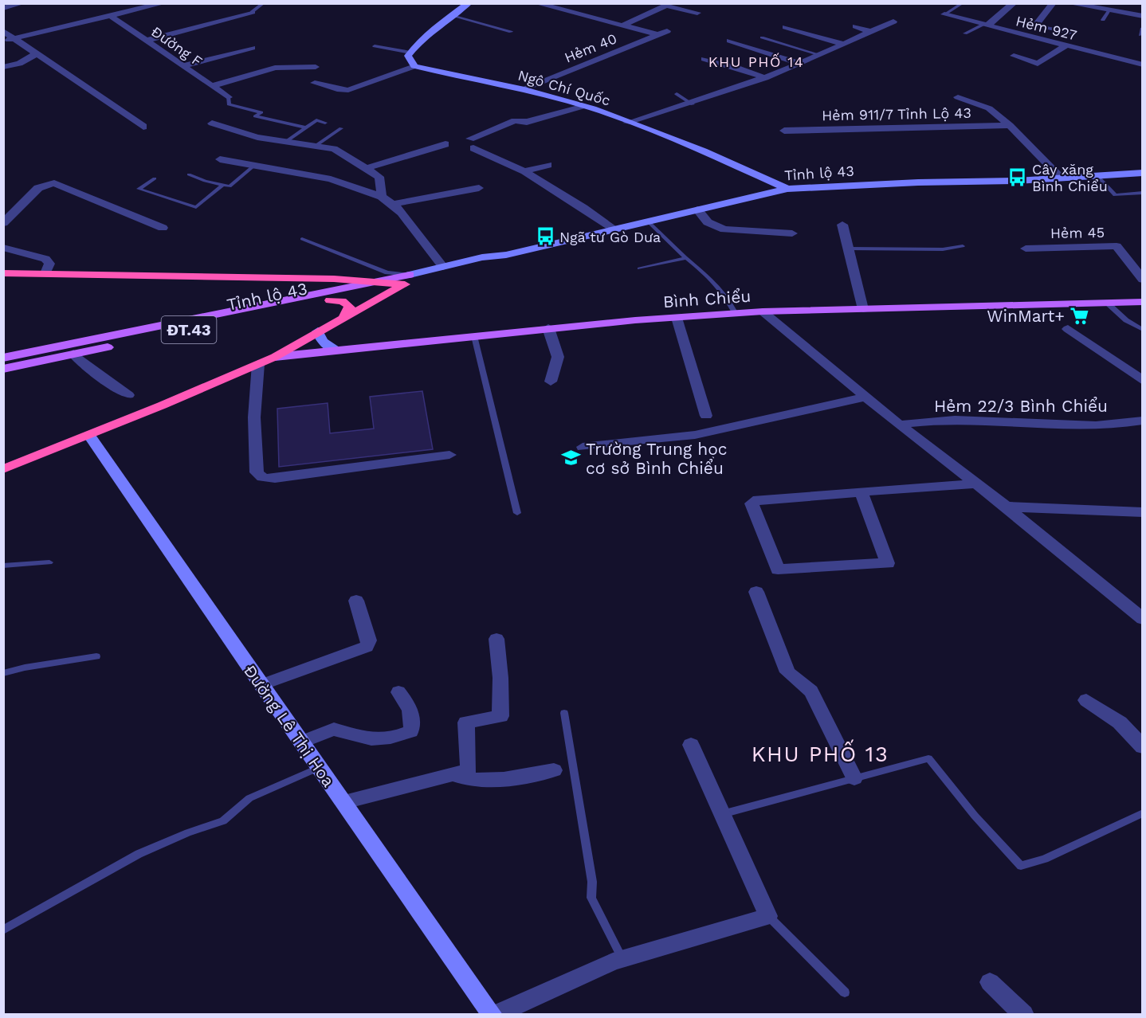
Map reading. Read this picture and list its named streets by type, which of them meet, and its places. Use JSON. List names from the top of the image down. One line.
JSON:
{"streets":{"highway":["ĐT.43"],"main road":["Ngô Chí Quốc","Tỉnh lộ 43","Bình Chiểu","Đường Lê Thị Hoa"],"street":["Hẻm 927","Đường F","Hẻm 40","Hẻm 911/7 Tỉnh Lộ 43","Hẻm 45","Hẻm 22/3 Bình Chiểu"]},"crossings":[["Hẻm 40","Ngô Chí Quốc"],["Ngô Chí Quốc","Tỉnh lộ 43"],["Tỉnh lộ 43","ĐT.43"],["Bình Chiểu","ĐT.43"],["ĐT.43","Đường Lê Thị Hoa"]],"districts":["KHU PHỐ 14","KHU PHỐ 13"],"places":{"bus stop":["Cây xăng Bình Chiểu","Ngã tư Gò Dưa"],"supermarket":["WinMart+"],"school or university":["Trường Trung học cơ sở Bình Chiểu"]}}
